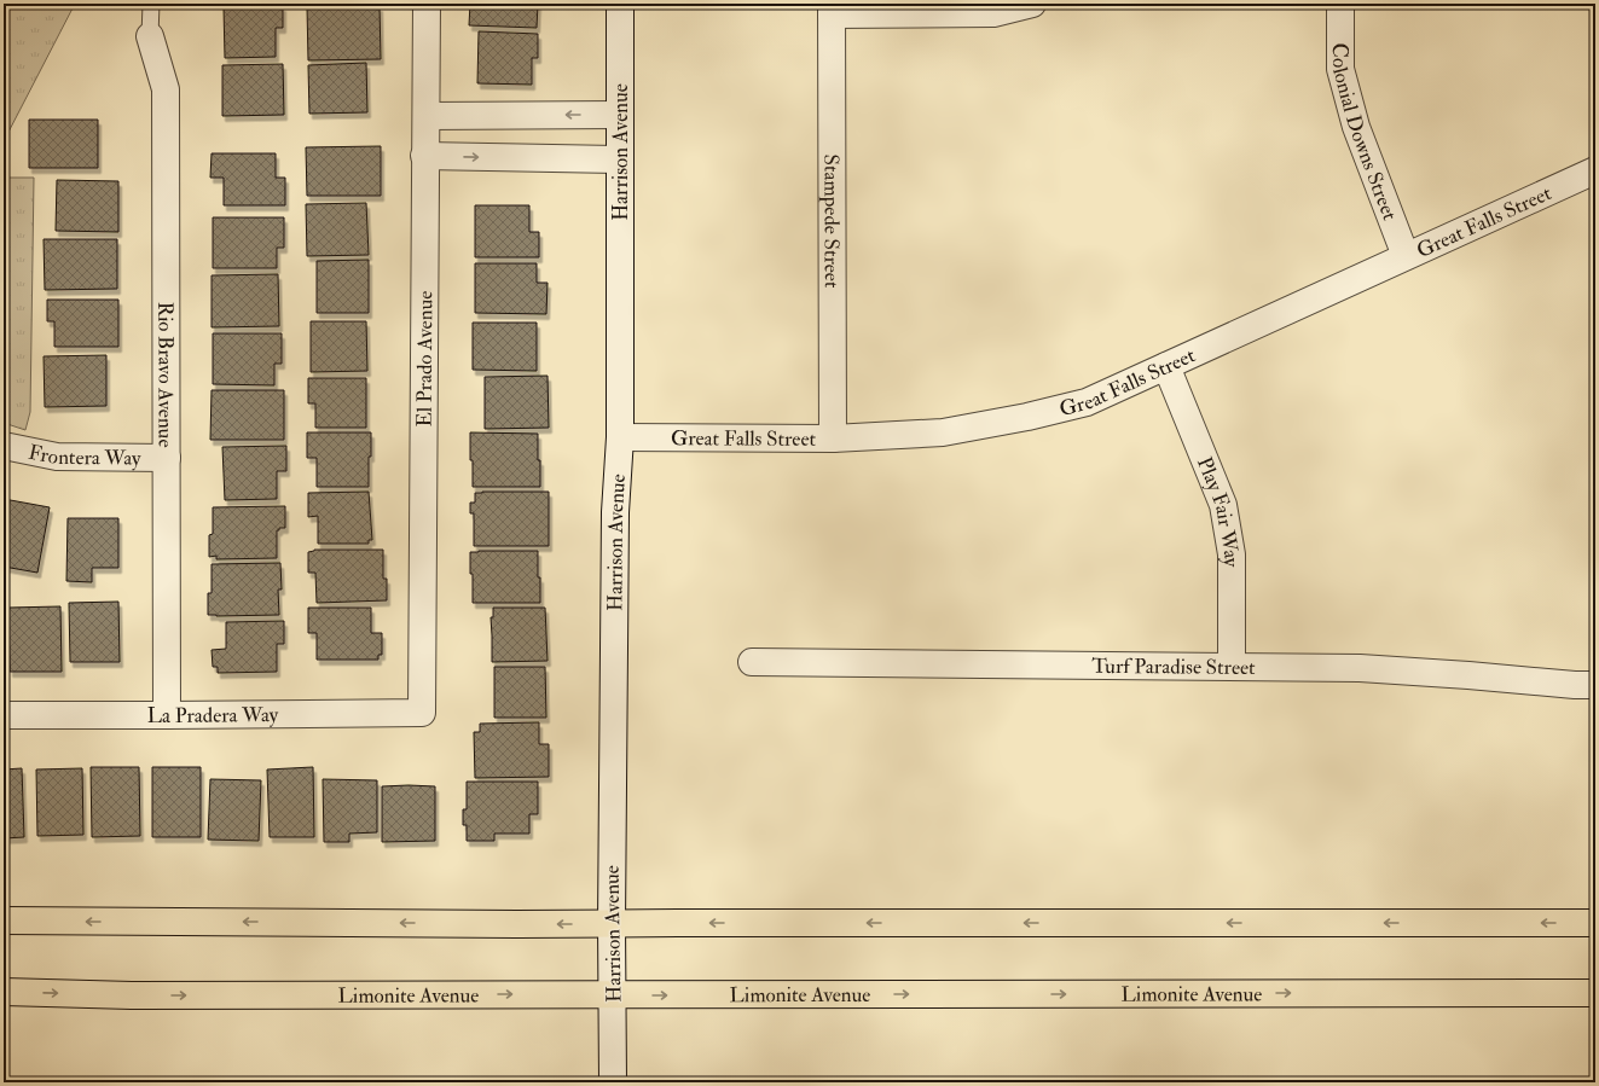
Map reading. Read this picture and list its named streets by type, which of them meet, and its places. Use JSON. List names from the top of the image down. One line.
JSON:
{"streets":{"main road":["Limonite Avenue"],"street":["Colonial Downs Street","Harrison Avenue","Stampede Street","Great Falls Street","El Prado Avenue","Rio Bravo Avenue","Frontera Way","Play Fair Way","Turf Paradise Street","La Pradera Way"]},"crossings":[["Colonial Downs Street","Great Falls Street"],["Harrison Avenue","Great Falls Street"],["Harrison Avenue","Limonite Avenue"],["Stampede Street","Great Falls Street"],["Great Falls Street","Play Fair Way"],["El Prado Avenue","La Pradera Way"],["Rio Bravo Avenue","Frontera Way"],["Rio Bravo Avenue","La Pradera Way"],["Play Fair Way","Turf Paradise Street"]]}
